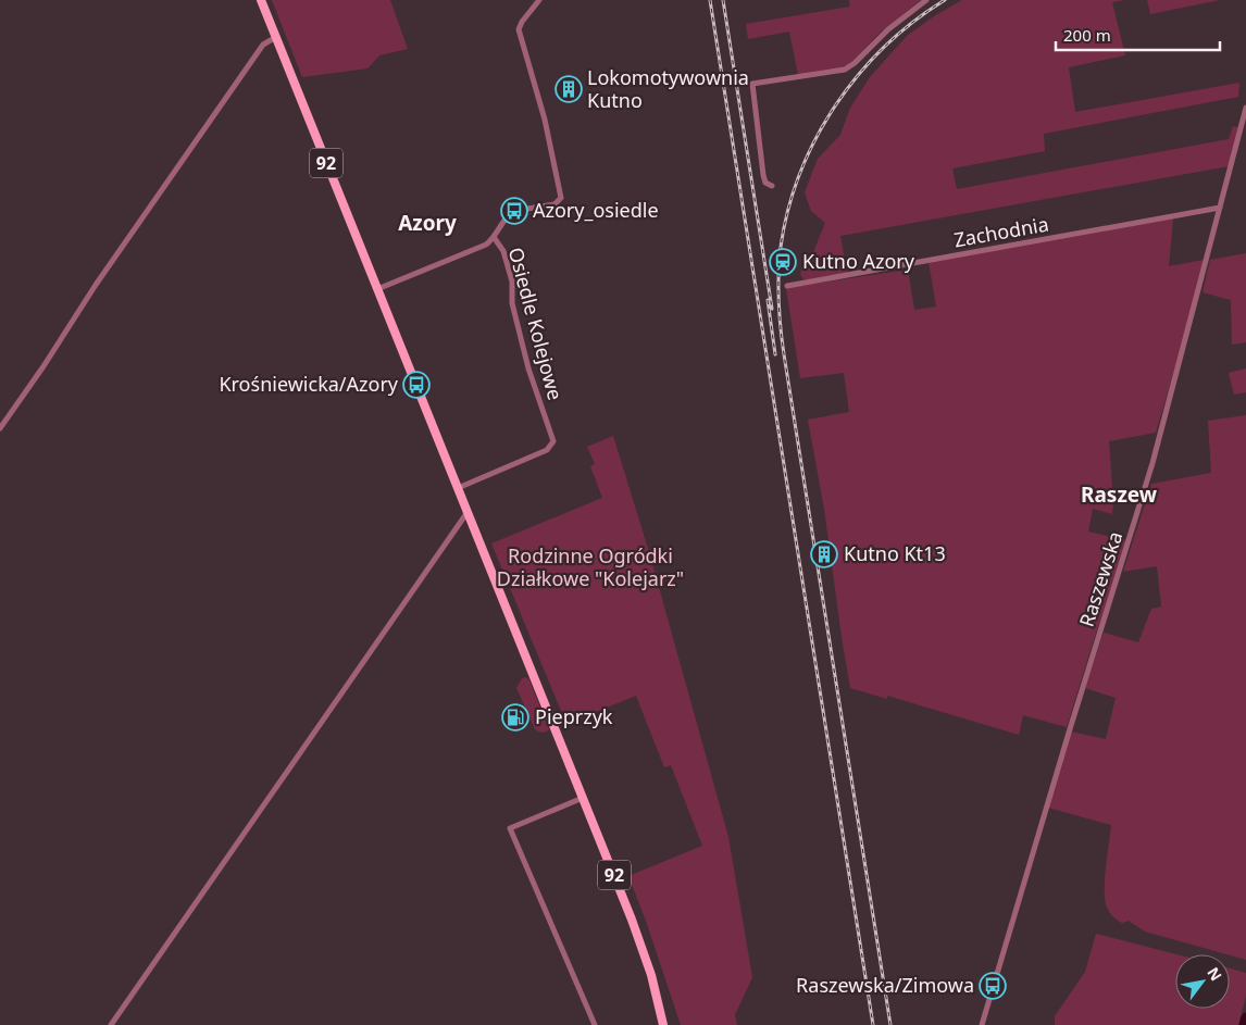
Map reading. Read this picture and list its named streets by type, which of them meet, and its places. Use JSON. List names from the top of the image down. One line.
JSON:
{"streets":{"main road":["92"],"street":["Zachodnia","Osiedle Kolejowe","Raszewska"]},"crossings":[["92","Osiedle Kolejowe"],["Zachodnia","Raszewska"]],"districts":["Azory","Raszew"],"parks":["Rodzinne Ogródki Działkowe \"Kolejarz\""],"places":{"building":["Lokomotywownia Kutno","Kutno Kt13"],"bus stop":["Azory_osiedle","Krośniewicka/Azory","Raszewska/Zimowa"],"station":["Kutno Azory"],"fuel station":["Pieprzyk"]},"scale_bar":"200 m","north":"top right"}
